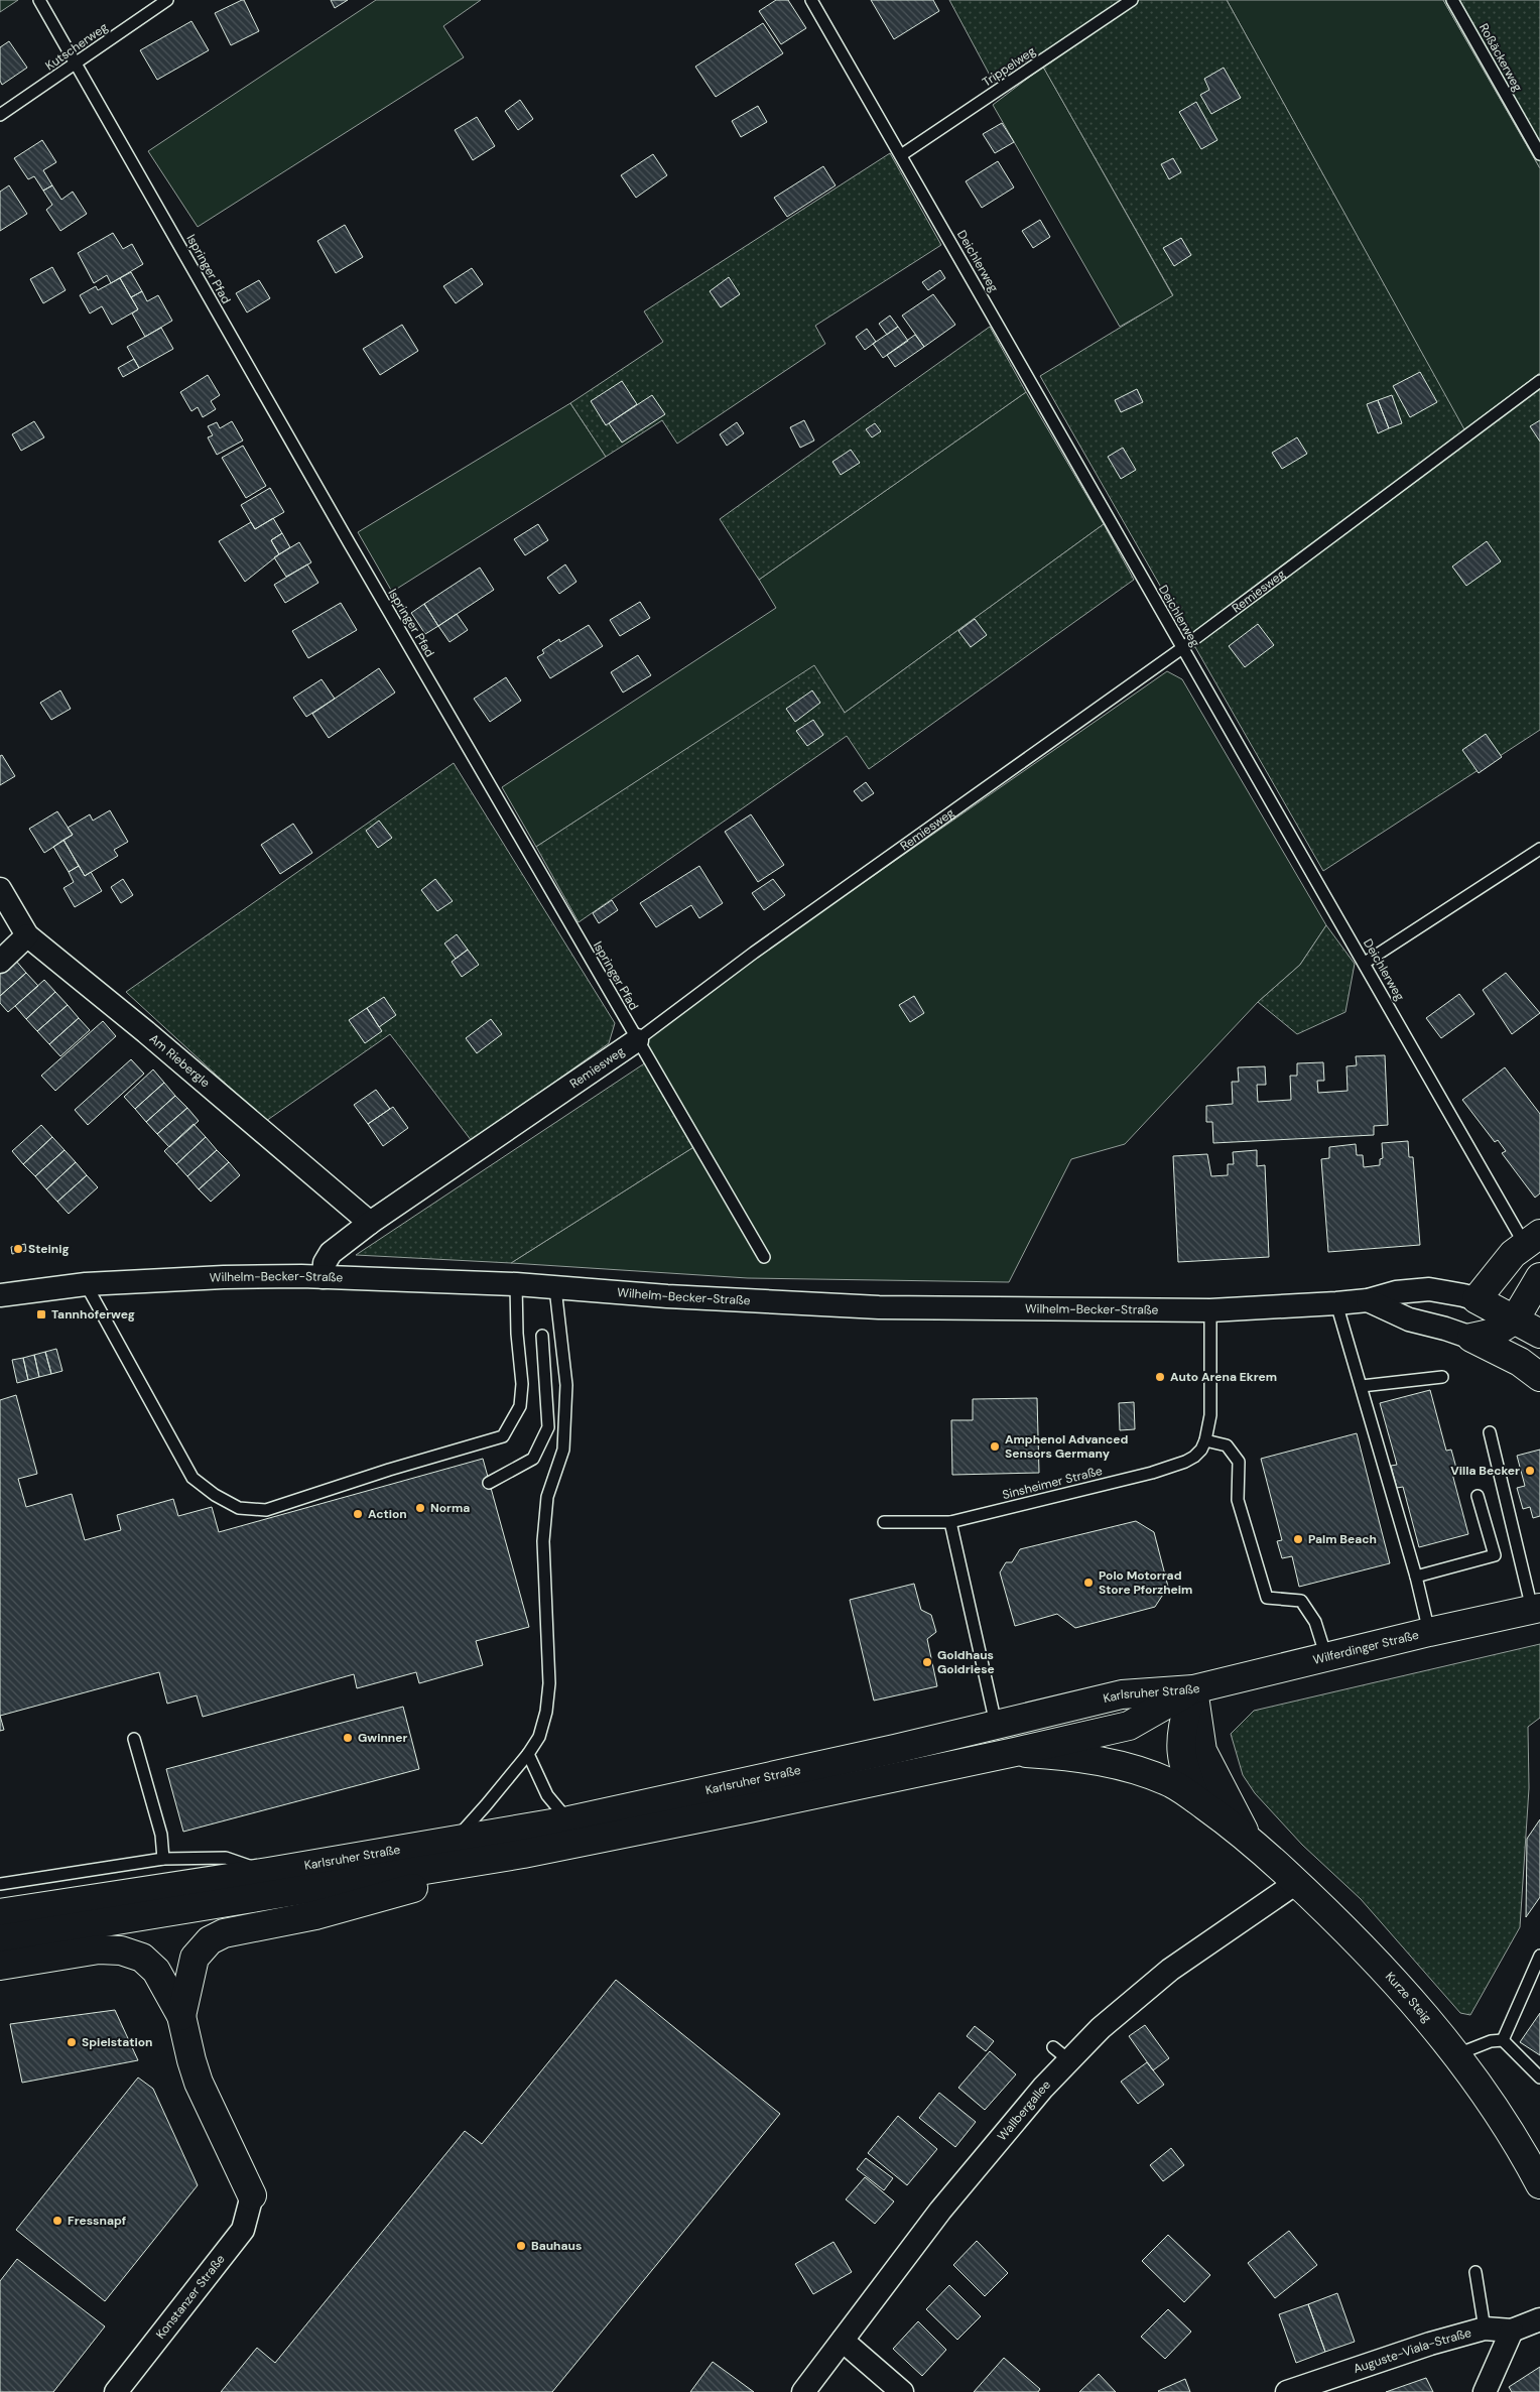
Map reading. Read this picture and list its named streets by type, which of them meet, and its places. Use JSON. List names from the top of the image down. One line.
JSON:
{"streets":{"main road":["Wilhelm-Becker-Straße","Wilferdinger Straße","Karlsruher Straße","Kurze Steig"],"street":["Remiesweg","Am Riebergle","Wallbergallee","Konstanzer Straße","Auguste-Viala-Straße"],"lane":["Kutscherweg","Roßäckerweg","Trippelweg","Deichlerweg","Ispringer Pfad","Sinsheimer Straße"]},"crossings":[["Kutscherweg","Ispringer Pfad"],["Trippelweg","Deichlerweg"],["Deichlerweg","Remiesweg"],["Ispringer Pfad","Remiesweg"],["Remiesweg","Am Riebergle"],["Remiesweg","Wilhelm-Becker-Straße"],["Wilferdinger Straße","Karlsruher Straße"],["Wilferdinger Straße","Kurze Steig"],["Karlsruher Straße","Kurze Steig"],["Kurze Steig","Wallbergallee"]],"places":{"other":["Steinig","Auto Arena Ekrem","Amphenol Advanced Sensors Germany","Villa Becker","Norma","Action","Palm Beach","Polo Motorrad Store Pforzheim","Goldhaus Goldriese","Gwinner","Spielstation","Fressnapf","Bauhaus"],"transit":["Tannhoferweg"]}}
